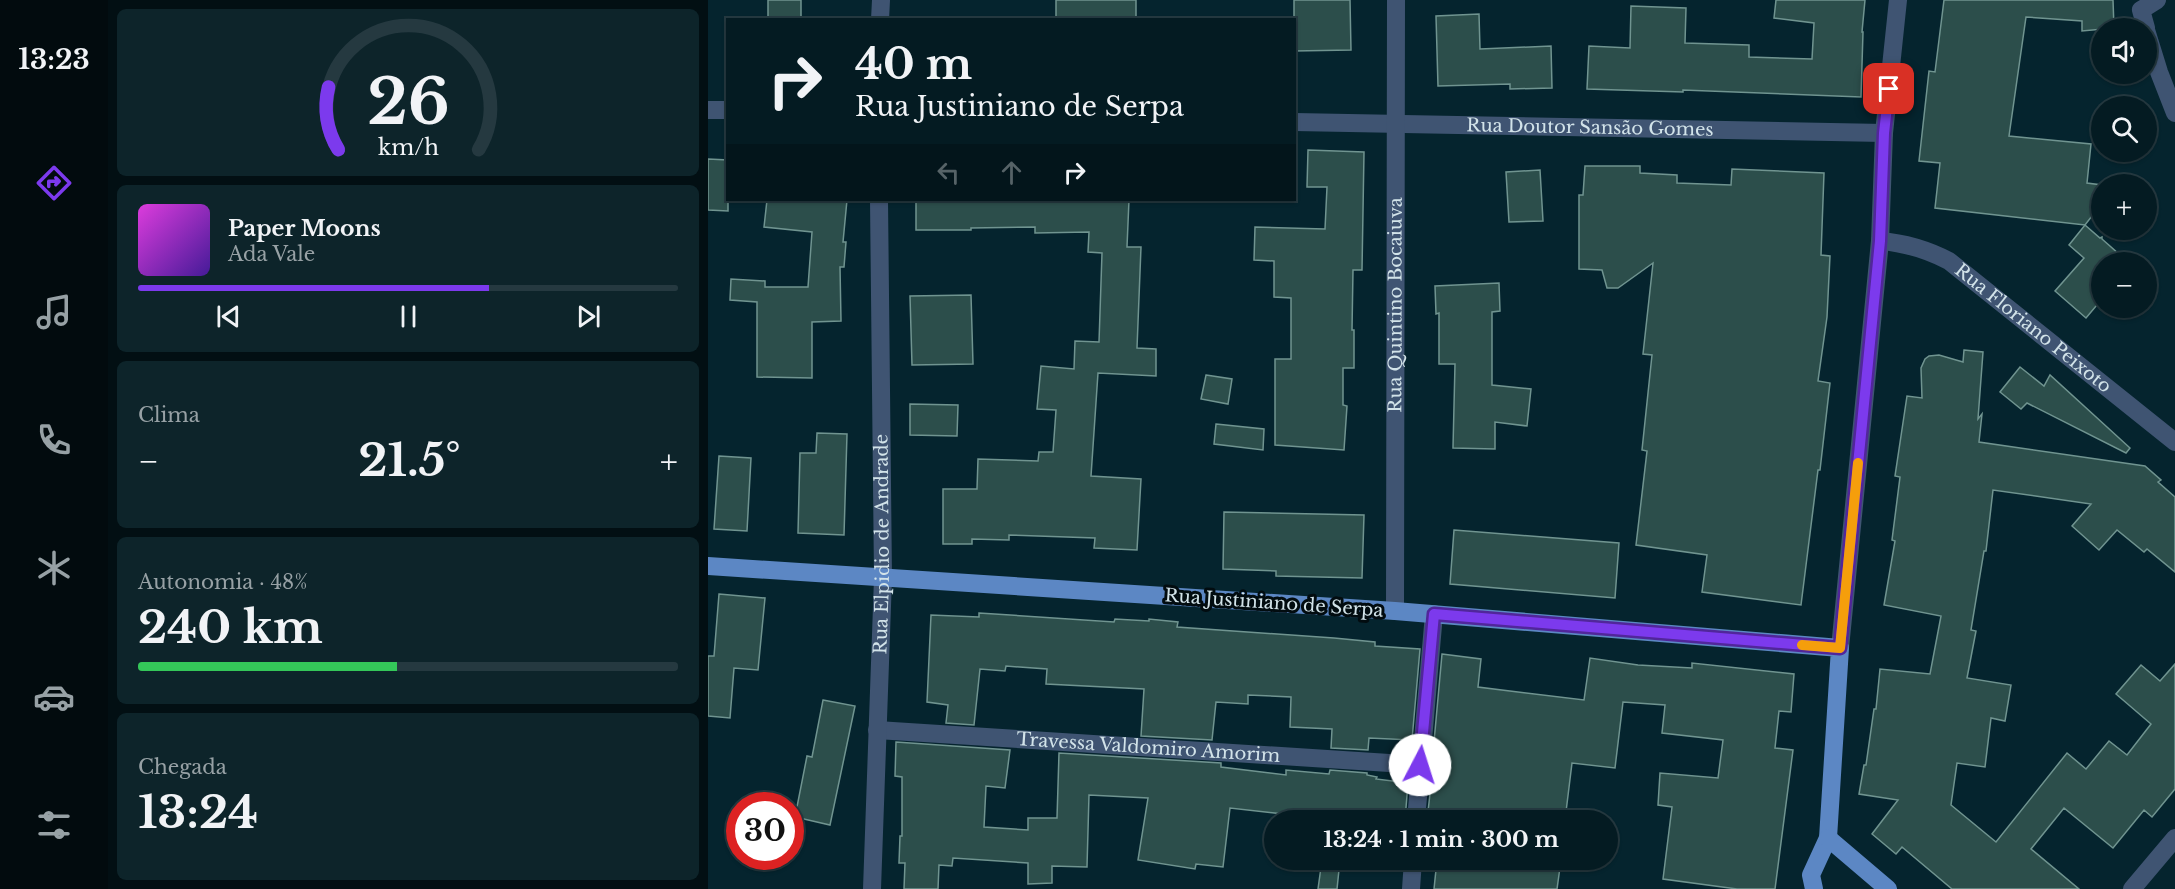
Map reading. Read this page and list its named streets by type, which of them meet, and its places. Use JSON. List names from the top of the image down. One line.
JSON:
{"streets":{"main road":["Rua Justiniano de Serpa"],"street":["Rua Doutor Sansão Gomes","Rua Quintino Bocaiuva","Rua Floriano Peixoto","Rua Elpidio de Andrade","Travessa Valdomiro Amorim"]},"crossings":[["Rua Doutor Sansão Gomes","Rua Quintino Bocaiuva"],["Rua Quintino Bocaiuva","Rua Justiniano de Serpa"],["Rua Elpidio de Andrade","Rua Justiniano de Serpa"],["Rua Elpidio de Andrade","Travessa Valdomiro Amorim"]],"page":{"tabs":"13:23","map_buttons":["+","−"],"turn":["40 m","Rua Justiniano de Serpa"],"song":["Paper Moons","Ada Vale"],"tile":["Clima",["Autonomia · 48%","240 km"],["Chegada","13:24"]],"heat":["−","21.5°","+"],"limit":"30","trip":"13:24 · 1 min · 300 m","gauge":["26","km/h"]}}
